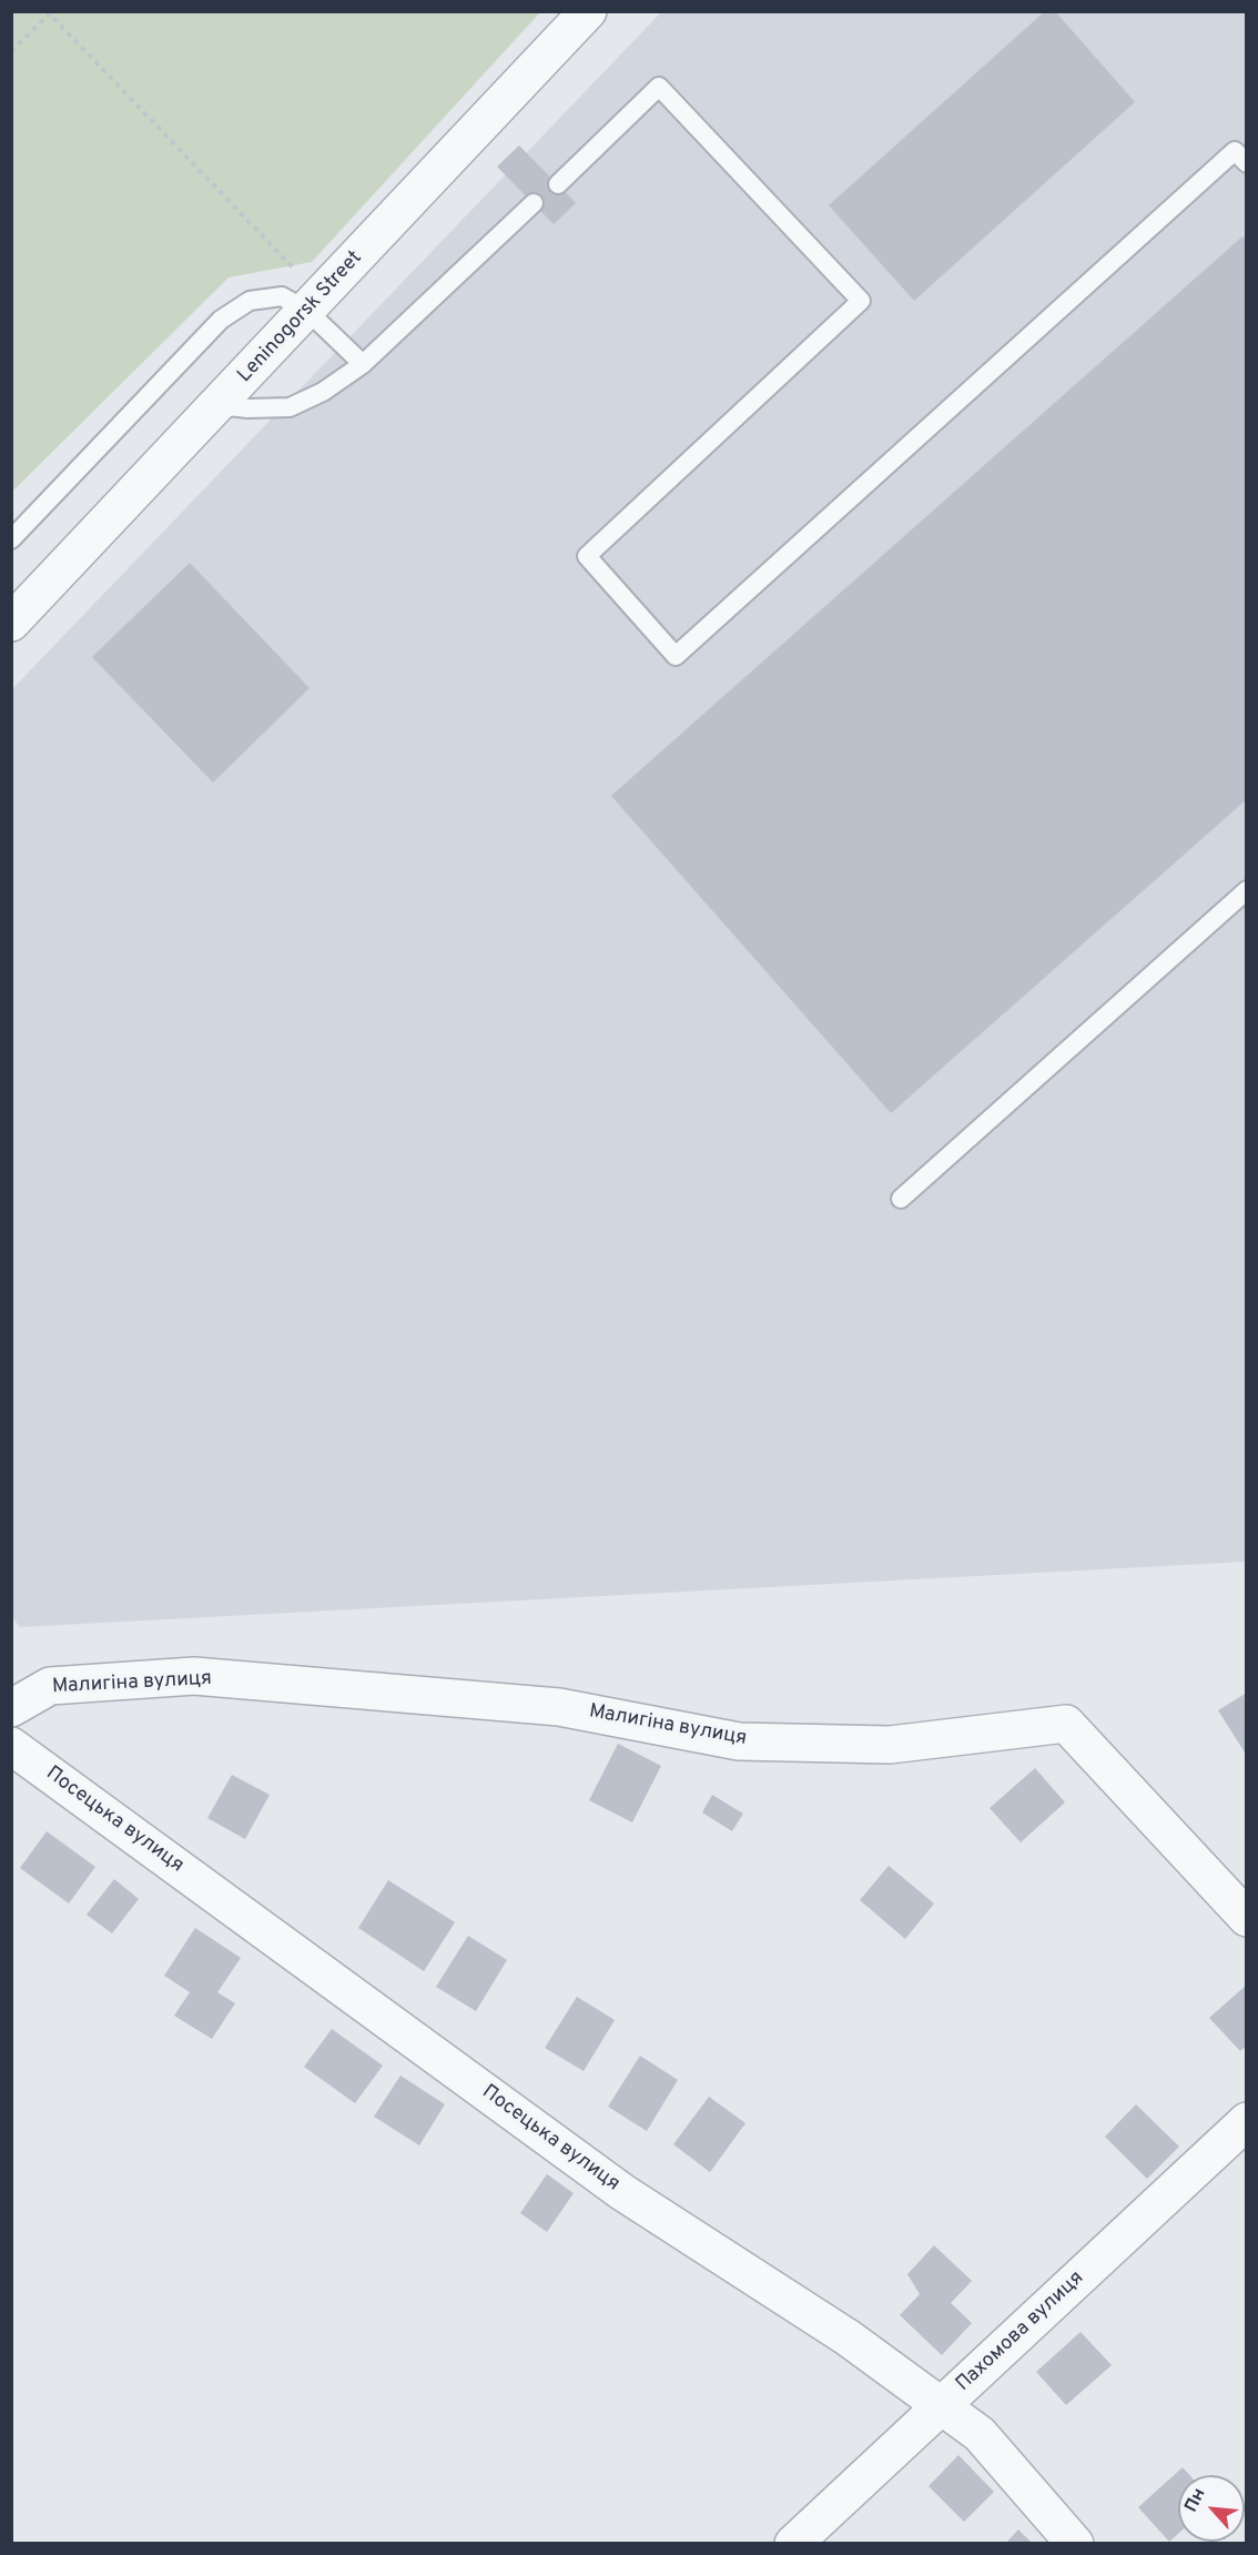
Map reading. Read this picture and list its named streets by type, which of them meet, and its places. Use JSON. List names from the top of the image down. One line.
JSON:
{"streets":{"street":["Leninogorsk Street","Малигіна вулиця","Посецька вулиця","Пахомова вулиця"]},"crossings":[["Посецька вулиця","Пахомова вулиця"]],"north":"top left"}
